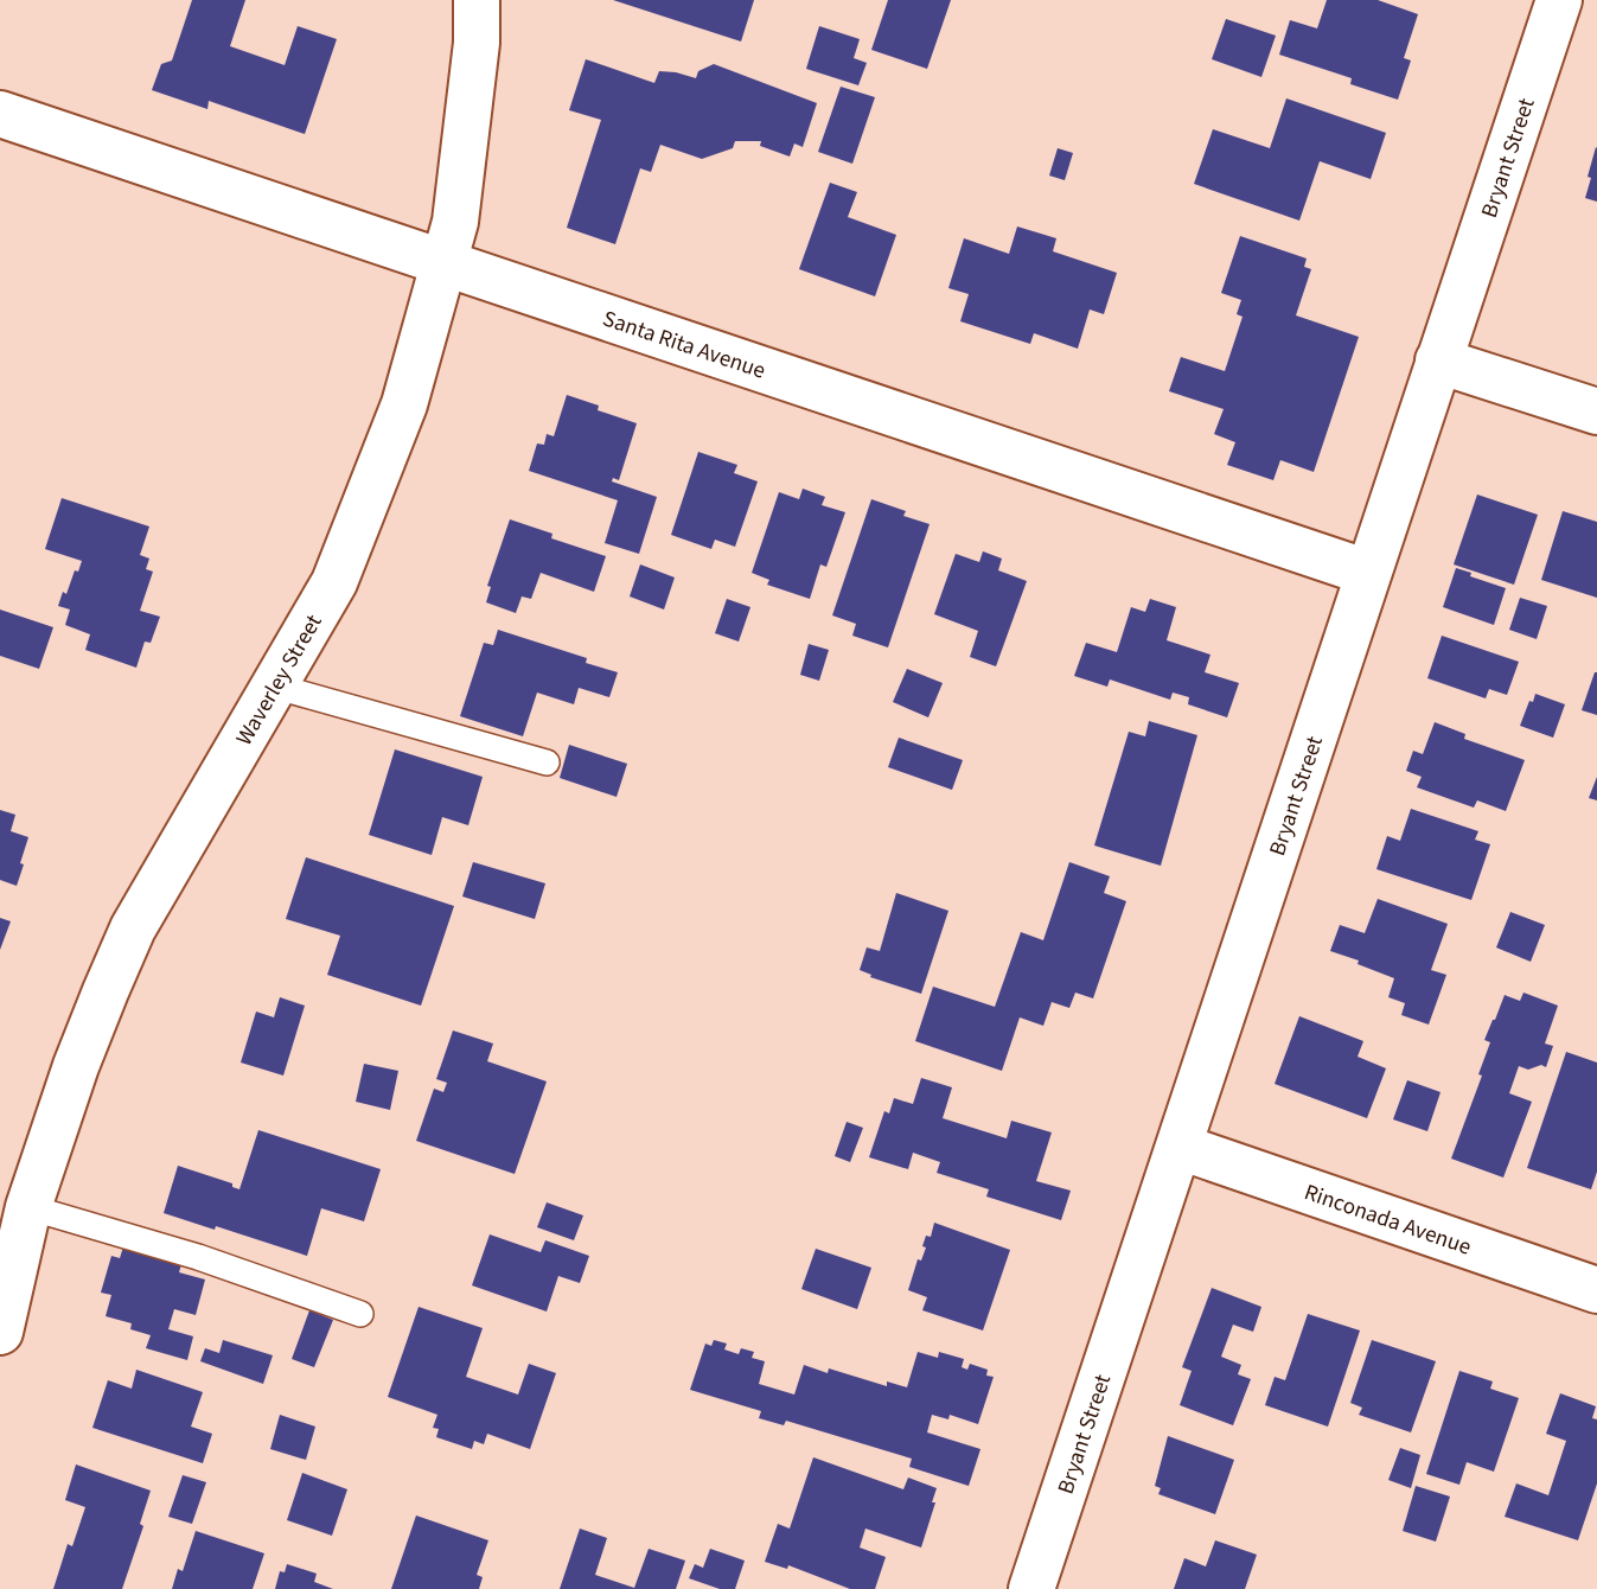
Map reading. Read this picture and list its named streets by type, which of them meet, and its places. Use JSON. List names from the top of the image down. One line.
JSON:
{"streets":{"street":["Bryant Street","Santa Rita Avenue","Waverley Street","Rinconada Avenue"]},"crossings":[["Bryant Street","Santa Rita Avenue"],["Bryant Street","Rinconada Avenue"],["Santa Rita Avenue","Waverley Street"]]}
